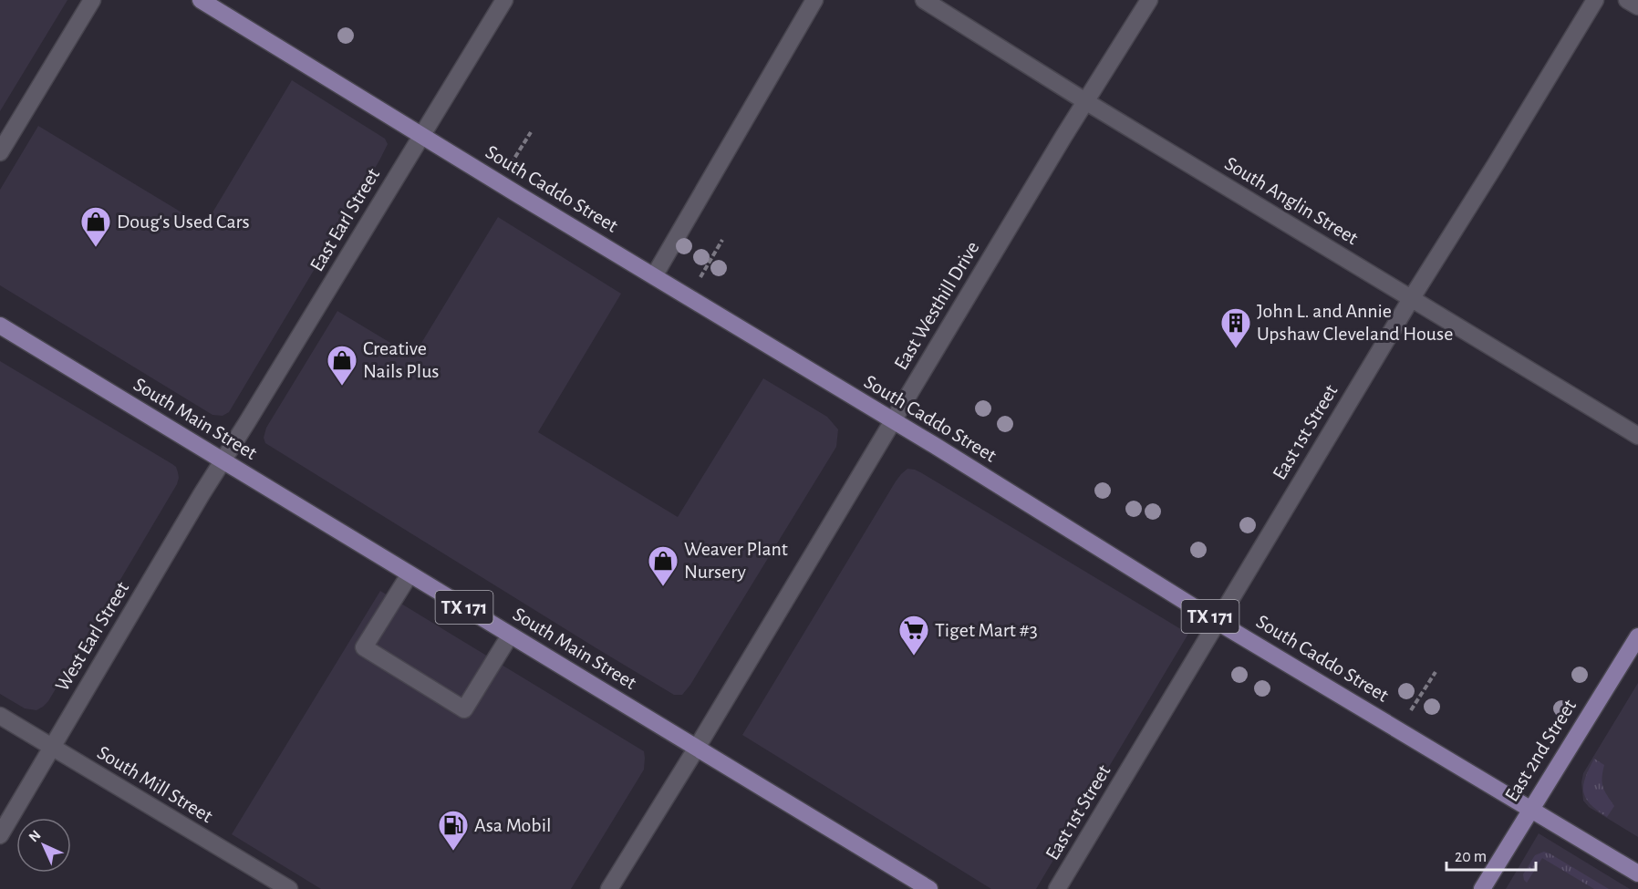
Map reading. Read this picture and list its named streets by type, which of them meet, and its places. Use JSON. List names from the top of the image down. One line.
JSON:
{"streets":{"main road":["South Caddo Street","South Main Street","TX 171","East 2nd Street"],"street":["South Anglin Street","East Earl Street","East Westhill Drive","East 1st Street","West Earl Street","South Mill Street"]},"crossings":[["South Caddo Street","East Earl Street"],["South Caddo Street","East Westhill Drive"],["South Caddo Street","East 1st Street"],["South Caddo Street","East 2nd Street"],["South Anglin Street","East Westhill Drive"],["South Anglin Street","East 1st Street"],["East Earl Street","South Main Street"],["East Earl Street","West Earl Street"],["East Westhill Drive","South Main Street"],["South Main Street","West Earl Street"],["West Earl Street","South Mill Street"]],"places":{"shop":["Doug's Used Cars","Creative Nails Plus","Weaver Plant Nursery"],"building":["John L. and Annie Upshaw Cleveland House"],"supermarket":["Tiget Mart #3"],"fuel station":["Asa Mobil"]},"scale_bar":"20 m","north":"top left"}
